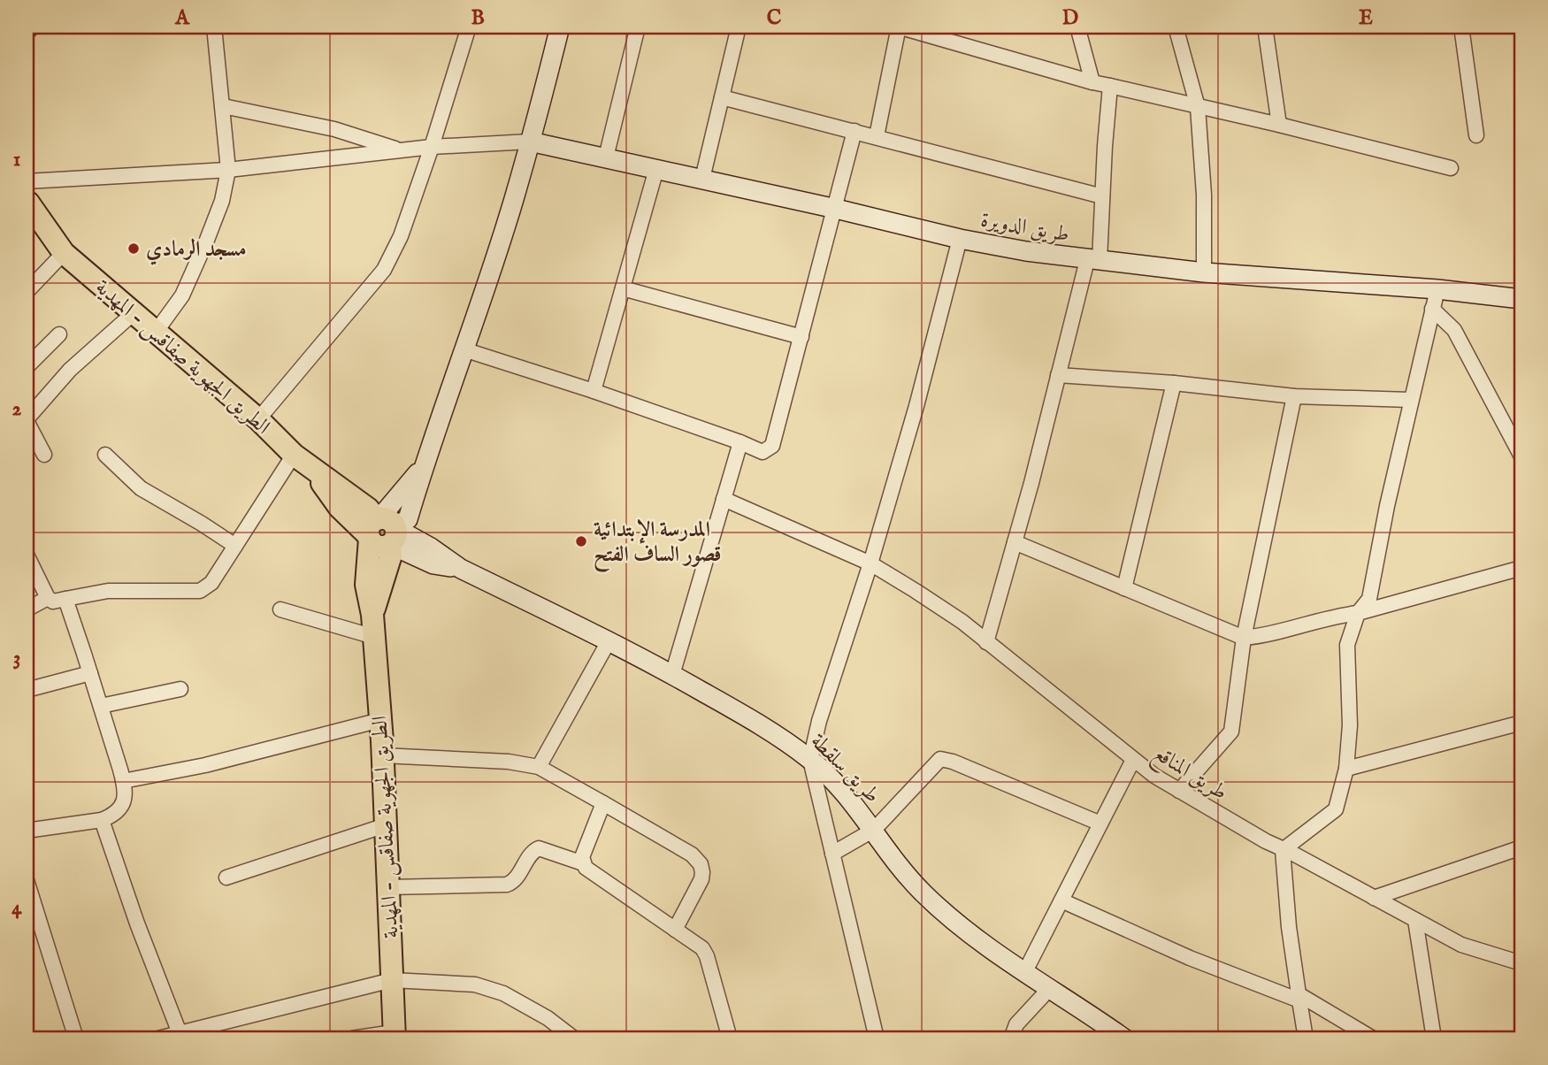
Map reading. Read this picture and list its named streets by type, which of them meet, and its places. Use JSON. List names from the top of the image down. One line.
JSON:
{"streets":{"main road":["الطريق الجهوية صفاقس - المهدية"],"street":["طريق الدويرة","طريق سلقطة","طريق المناقع"]},"crossings":[["الطريق الجهوية صفاقس - المهدية","طريق سلقطة"]],"places":["مسجد الرمادي","المدرسة الإبتدائية قصور الساف الفتح"],"grid":{"columns":["A","B","C","D","E"],"rows":["1","2","3","4"]}}
